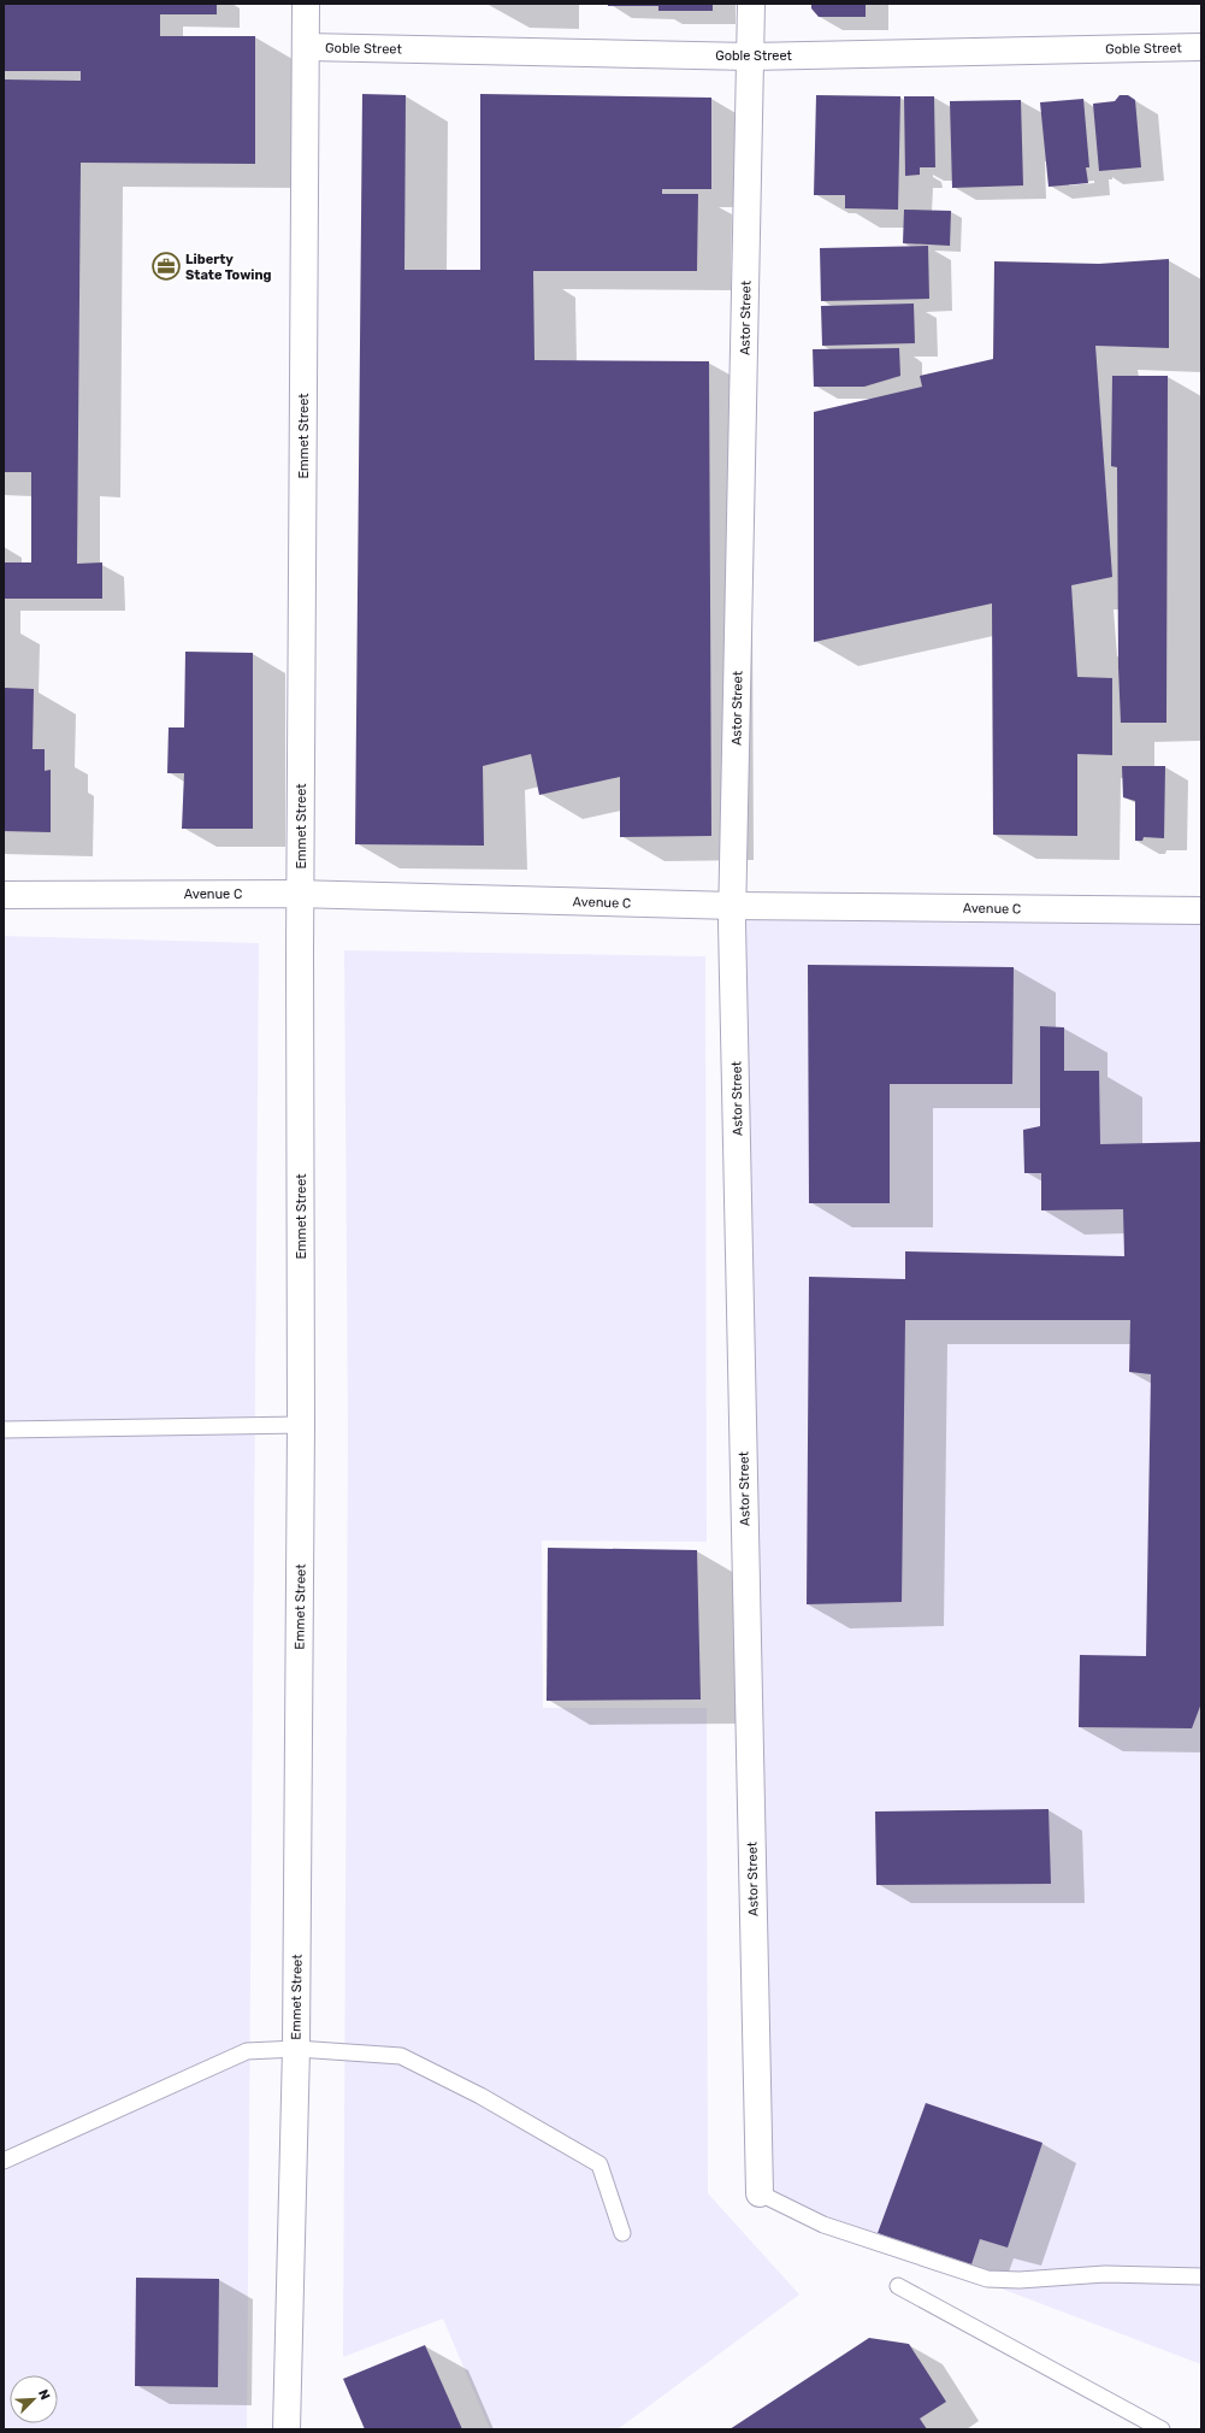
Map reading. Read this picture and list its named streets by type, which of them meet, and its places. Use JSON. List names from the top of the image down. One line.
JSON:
{"streets":{"street":["Goble Street","Astor Street","Emmet Street","Avenue C"]},"crossings":[["Goble Street","Astor Street"],["Goble Street","Emmet Street"],["Astor Street","Avenue C"],["Emmet Street","Avenue C"]],"places":{"office":["Liberty State Towing"]},"north":"top right"}
